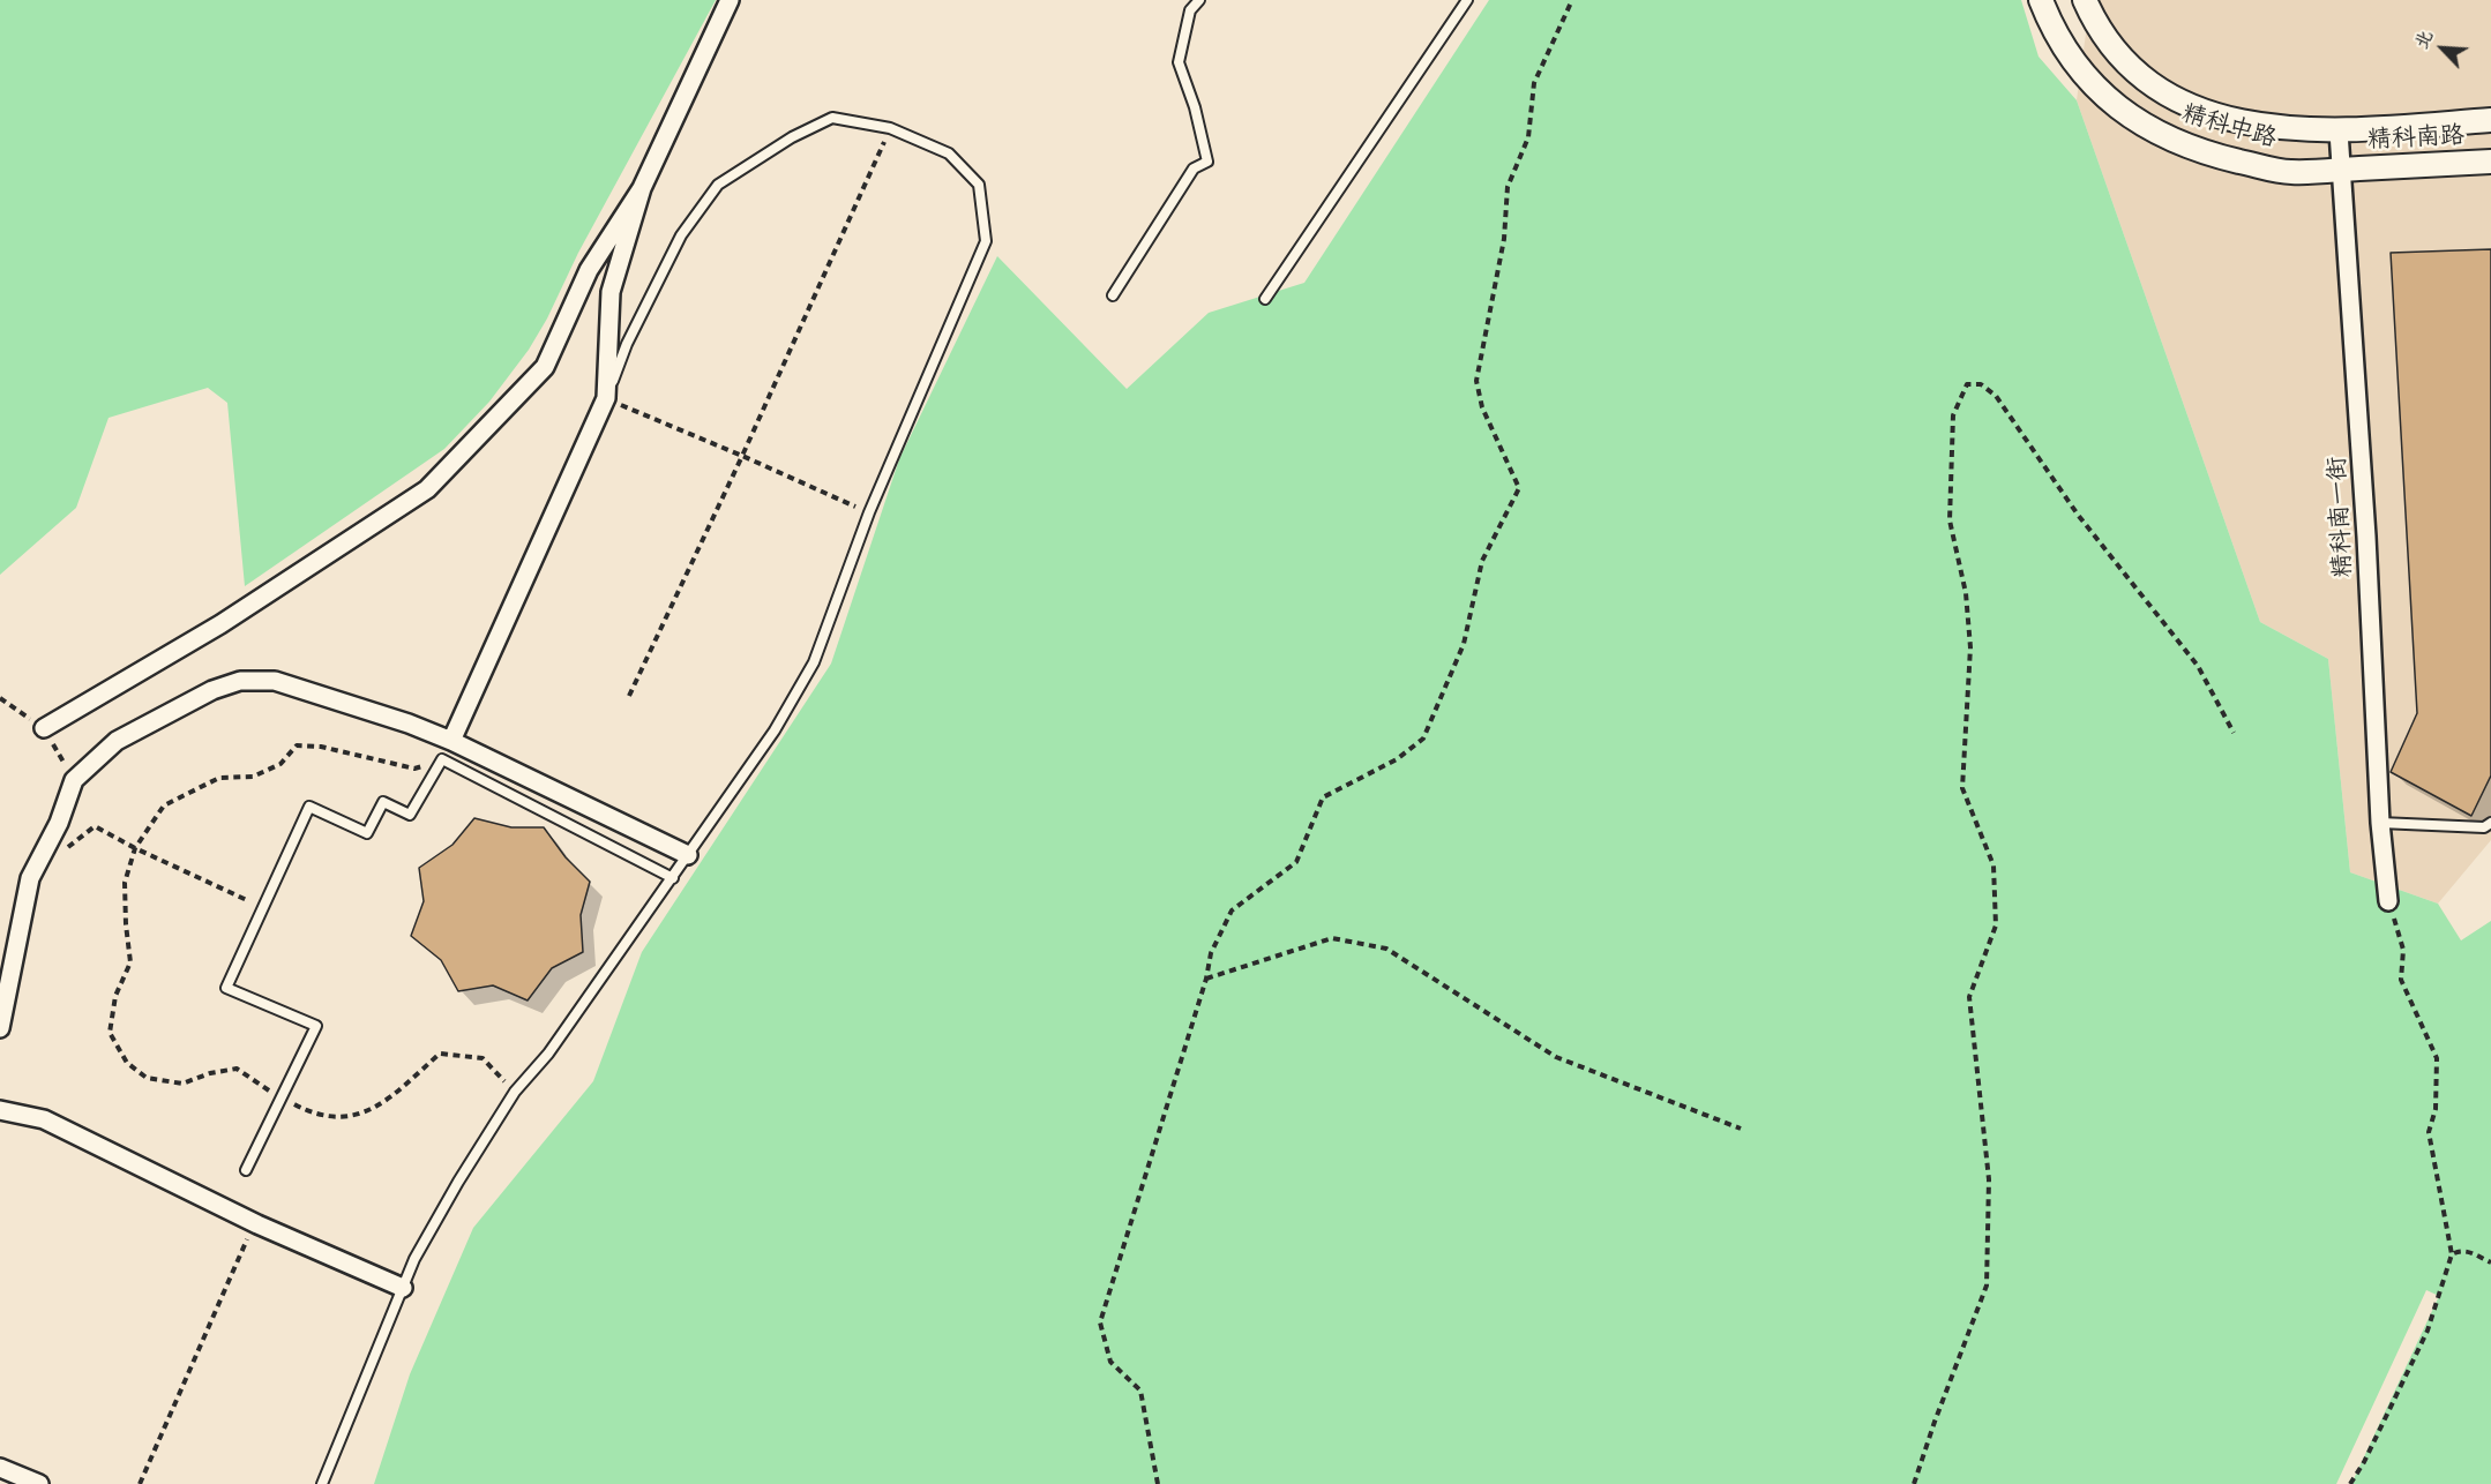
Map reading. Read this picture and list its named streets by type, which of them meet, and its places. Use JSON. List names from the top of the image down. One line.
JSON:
{"streets":{"street":["精科中路","精科南路","精科南一街"]},"crossings":[["精科中路","精科南路"],["精科中路","精科南一街"],["精科南路","精科南一街"]],"north":"top left"}
